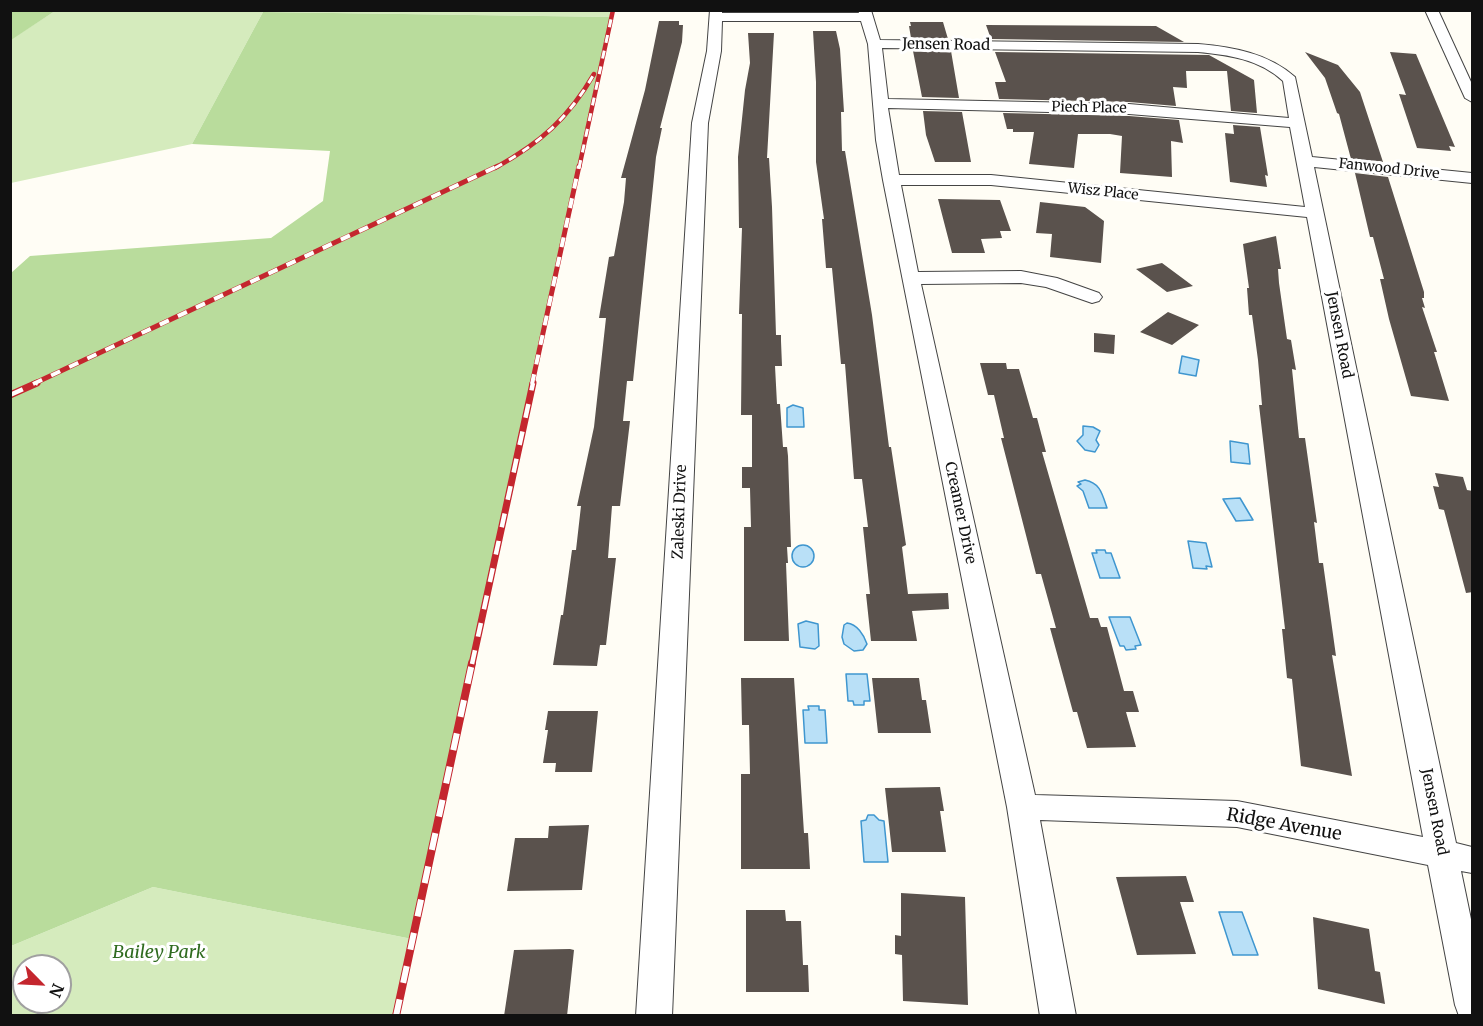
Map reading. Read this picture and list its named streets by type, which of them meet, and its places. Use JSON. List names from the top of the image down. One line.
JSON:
{"streets":{"street":["Jensen Road","Piech Place","Fanwood Drive","Wisz Place","Zaleski Drive","Creamer Drive","Ridge Avenue"]},"crossings":[["Jensen Road","Piech Place"],["Jensen Road","Fanwood Drive"],["Jensen Road","Wisz Place"],["Jensen Road","Creamer Drive"],["Jensen Road","Ridge Avenue"],["Piech Place","Creamer Drive"],["Wisz Place","Creamer Drive"],["Creamer Drive","Ridge Avenue"]],"parks":["Bailey Park"],"north":"bottom right"}
